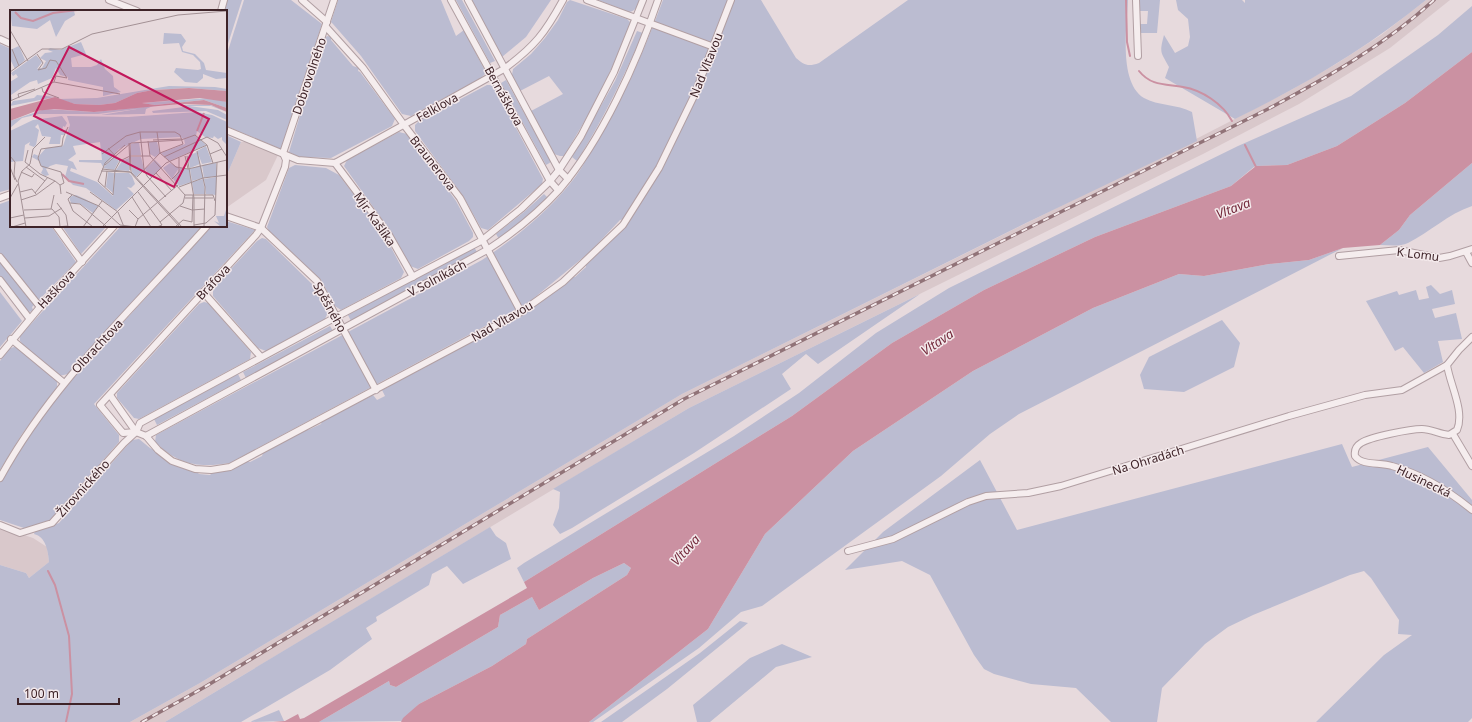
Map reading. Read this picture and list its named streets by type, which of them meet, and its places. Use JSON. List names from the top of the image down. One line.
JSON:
{"streets":{"street":["Nad Vltavou","Dobrovolného","Bernáškova","Felklova","Braunerova","Mjr. Kašlíka","K Lomu","V Solníkách","Bráfova","Haškova","Spěšného","Olbrachtova","Na Ohradách","Husinecká","Žirovnického"]},"crossings":[["Nad Vltavou","Braunerova"],["Nad Vltavou","V Solníkách"],["Nad Vltavou","Spěšného"],["Dobrovolného","Braunerova"],["Dobrovolného","Bráfova"],["Bernáškova","Felklova"],["Bernáškova","V Solníkách"],["Felklova","Braunerova"],["Felklova","Mjr. Kašlíka"],["Braunerova","V Solníkách"],["Mjr. Kašlíka","V Solníkách"],["V Solníkách","Spěšného"],["V Solníkách","Žirovnického"],["Bráfova","Spěšného"]],"water":["Vltava"],"scale_bar":"100 m"}
